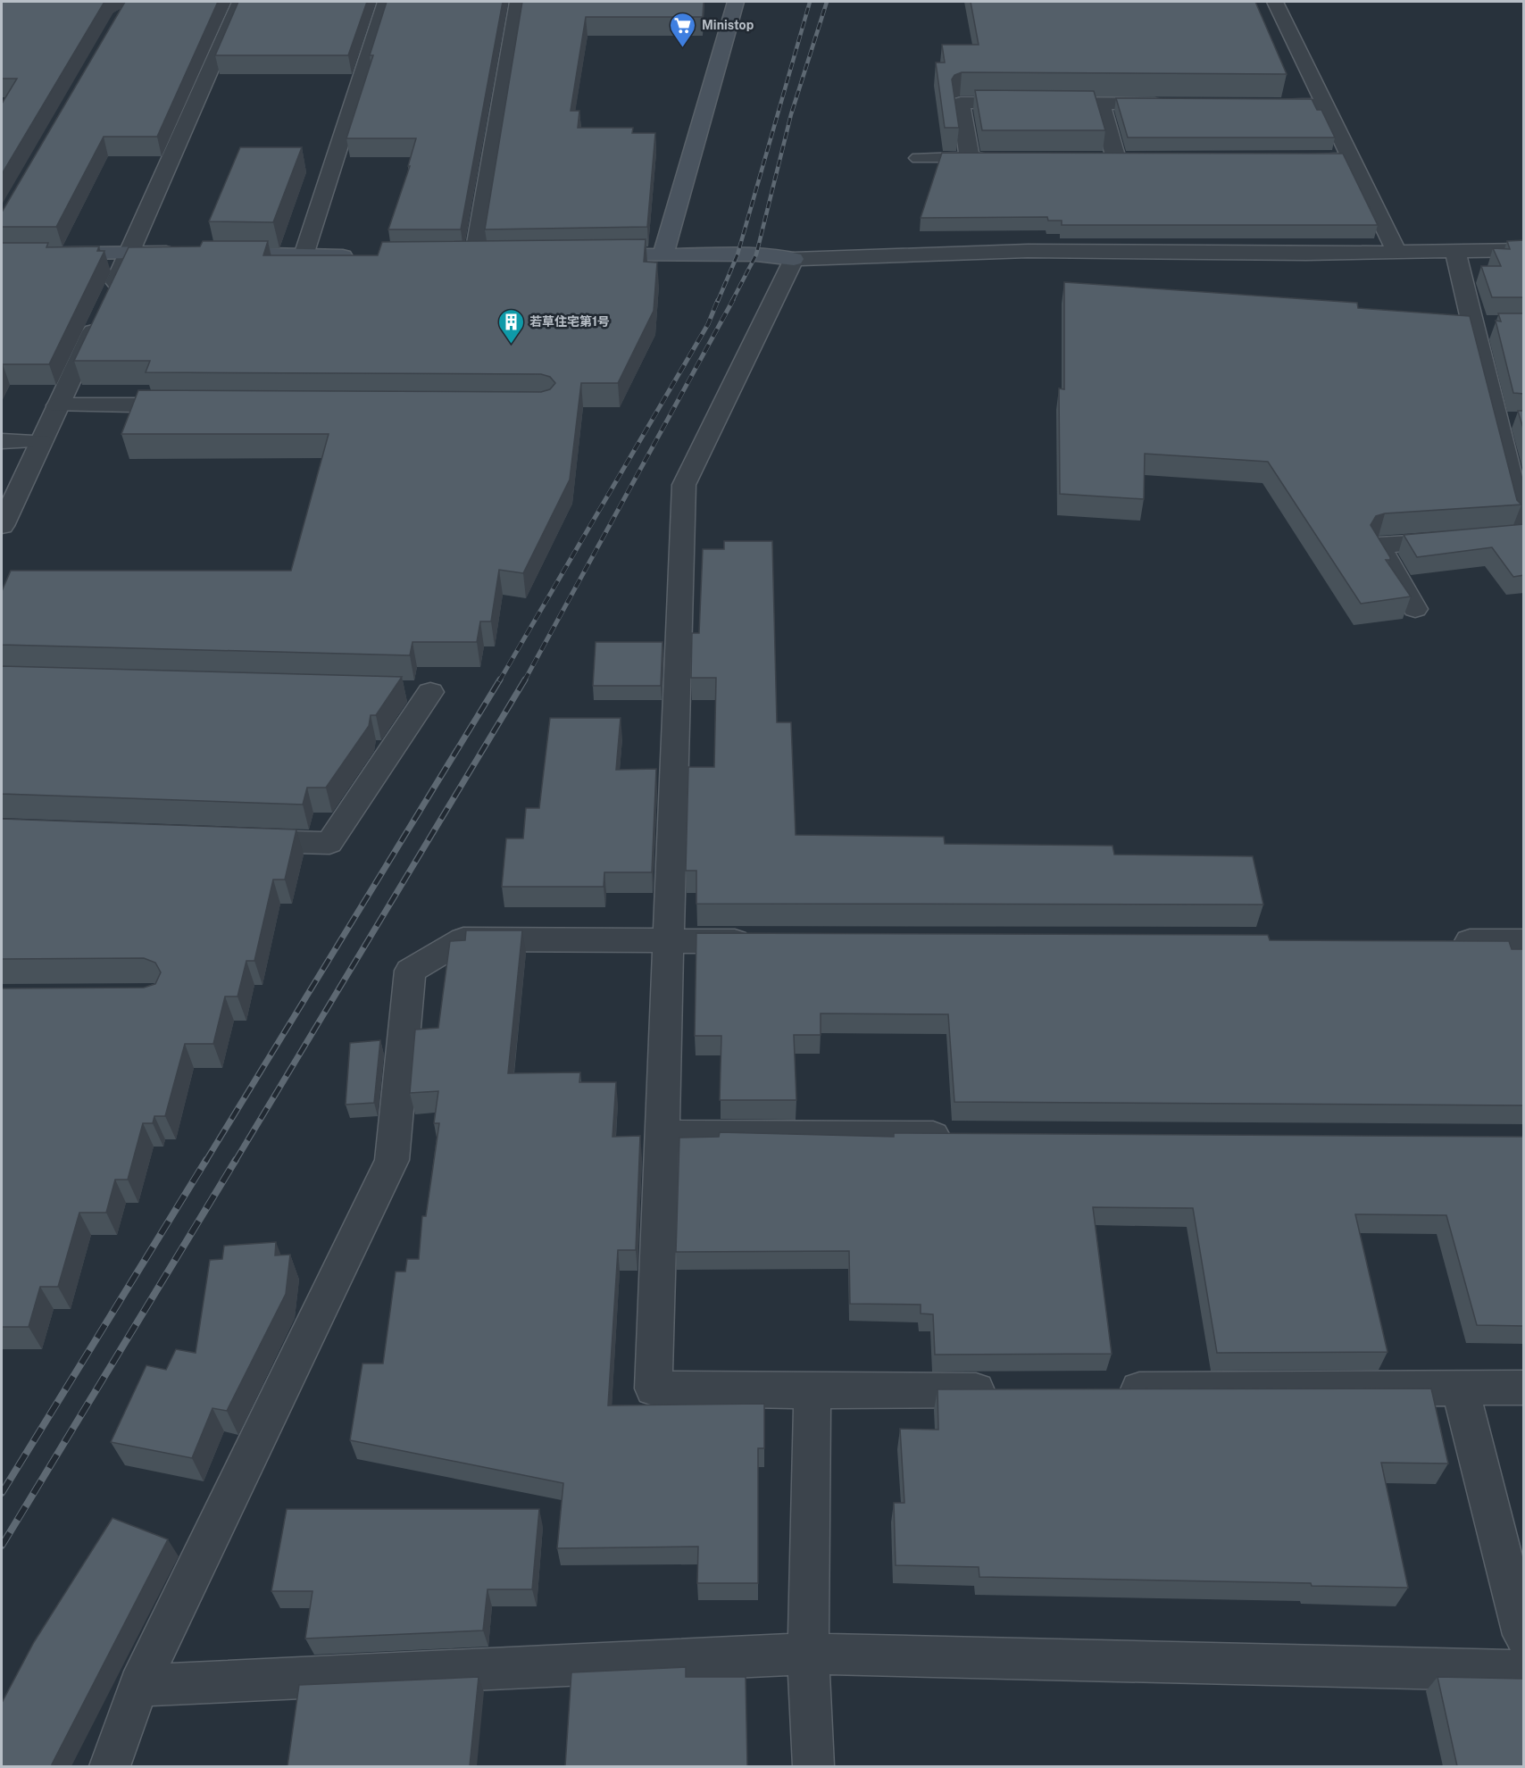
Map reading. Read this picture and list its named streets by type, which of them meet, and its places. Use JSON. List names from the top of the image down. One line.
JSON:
{"places":{"supermarket":["Ministop"],"building":["若草住宅第1号"]}}
